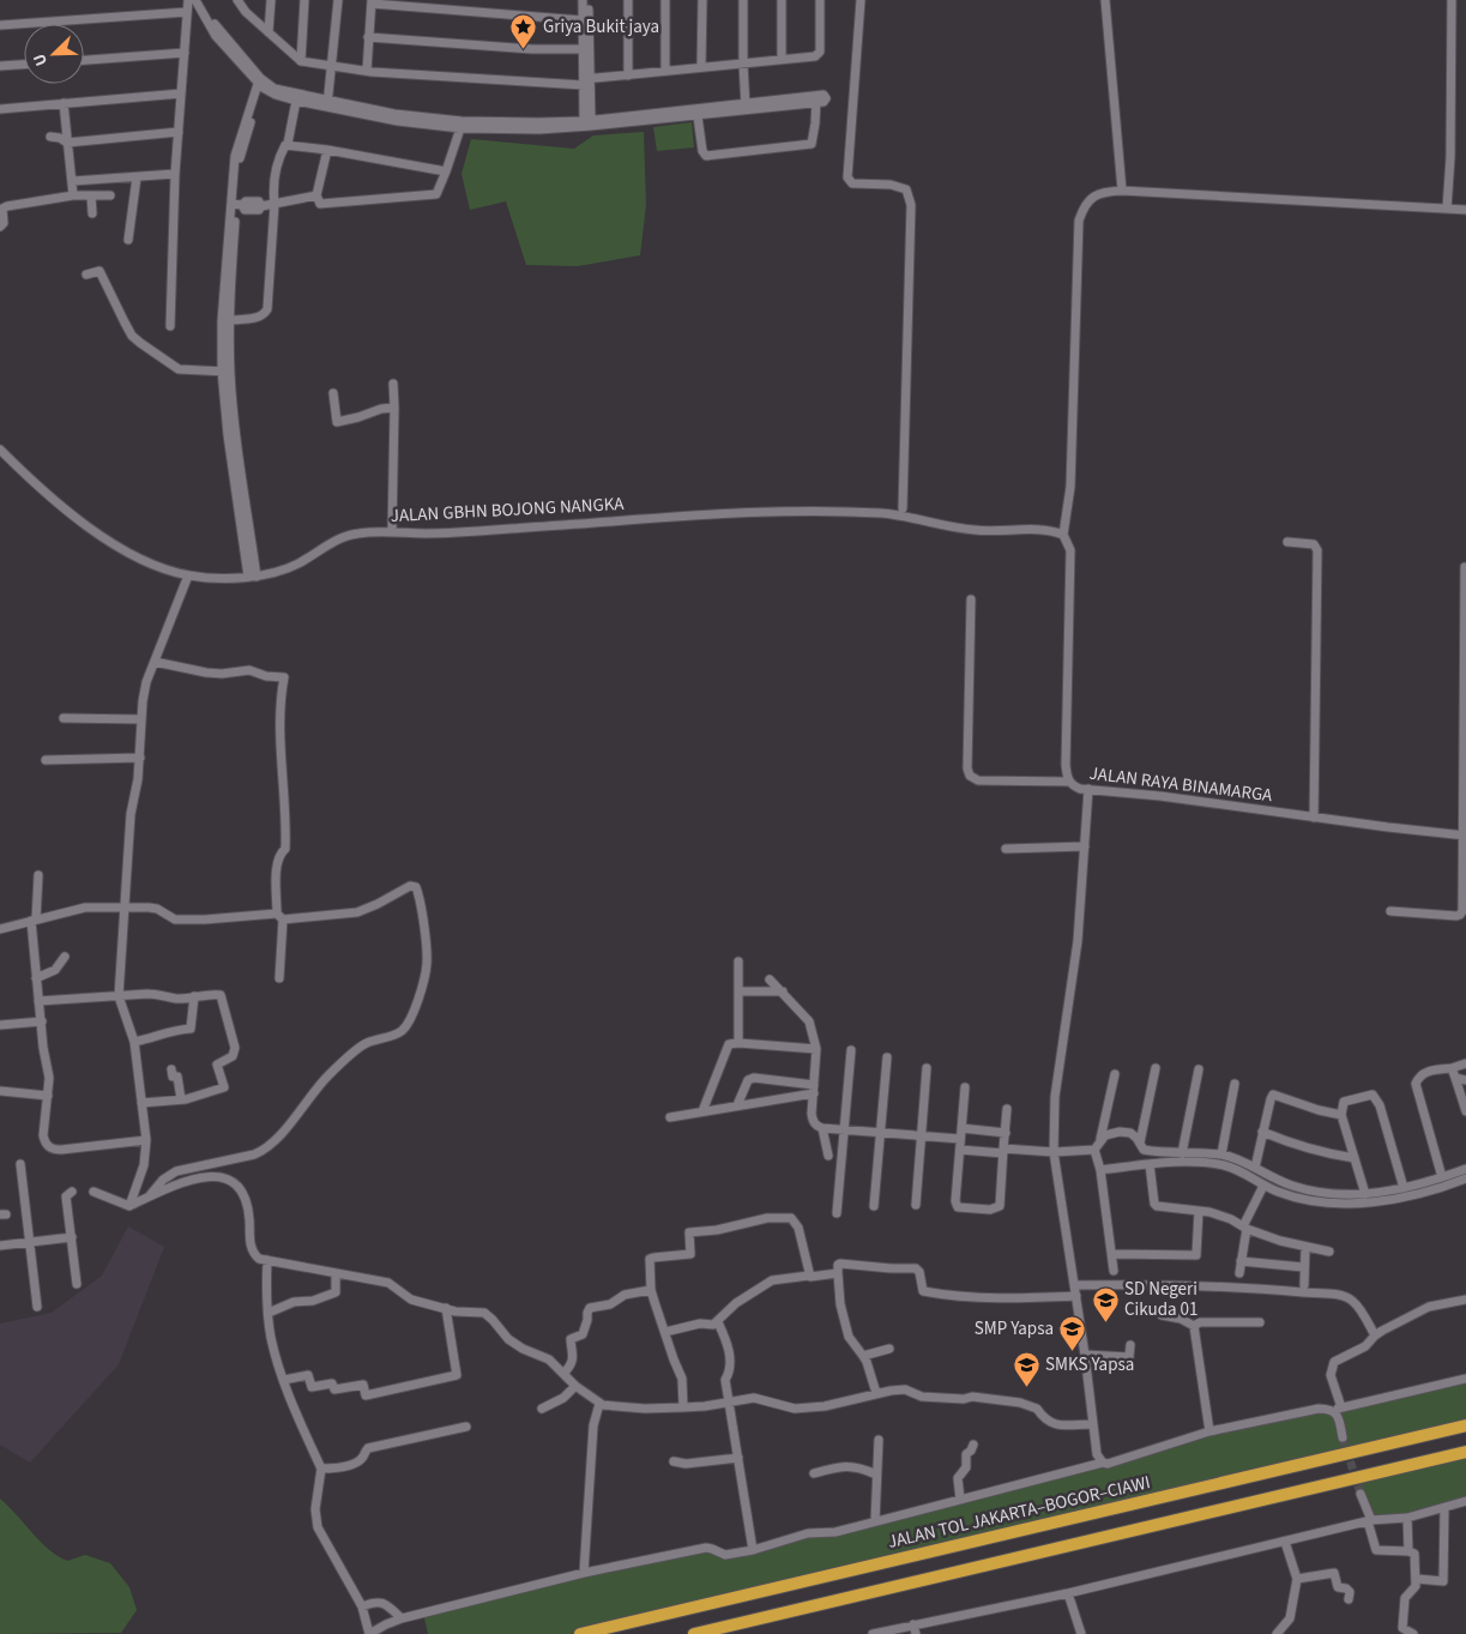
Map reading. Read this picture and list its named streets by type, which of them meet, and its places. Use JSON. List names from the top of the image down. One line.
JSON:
{"streets":{"highway":["JALAN TOL JAKARTA–BOGOR–CIAWI"],"street":["JALAN GBHN BOJONG NANGKA","JALAN RAYA BINAMARGA"]},"crossings":[["JALAN GBHN BOJONG NANGKA","JALAN RAYA BINAMARGA"]],"places":{"place":["Griya Bukit jaya"],"school or university":["SD Negeri Cikuda 01","SMP Yapsa","SMKS Yapsa"]},"north":"bottom left"}
